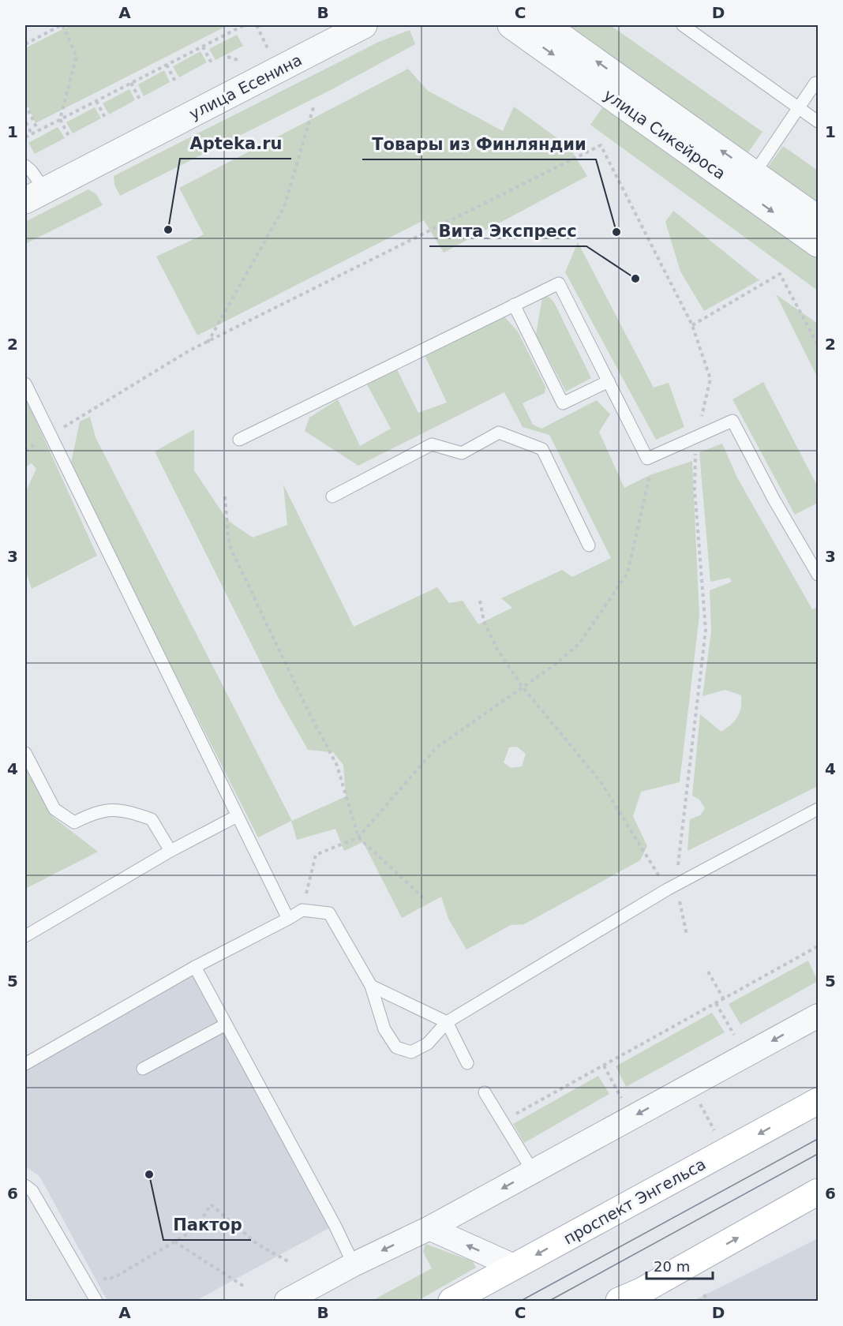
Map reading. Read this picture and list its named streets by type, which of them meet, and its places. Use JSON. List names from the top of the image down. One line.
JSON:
{"streets":{"main road":["проспект Энгельса"],"street":["улица Есенина","улица Сикейроса"]},"places":["Apteka.ru","Товары из Финляндии","Вита Экспресс","Пактор"],"scale_bar":"20 m","grid":{"columns":["A","B","C","D"],"rows":["1","2","3","4","5","6"]}}
